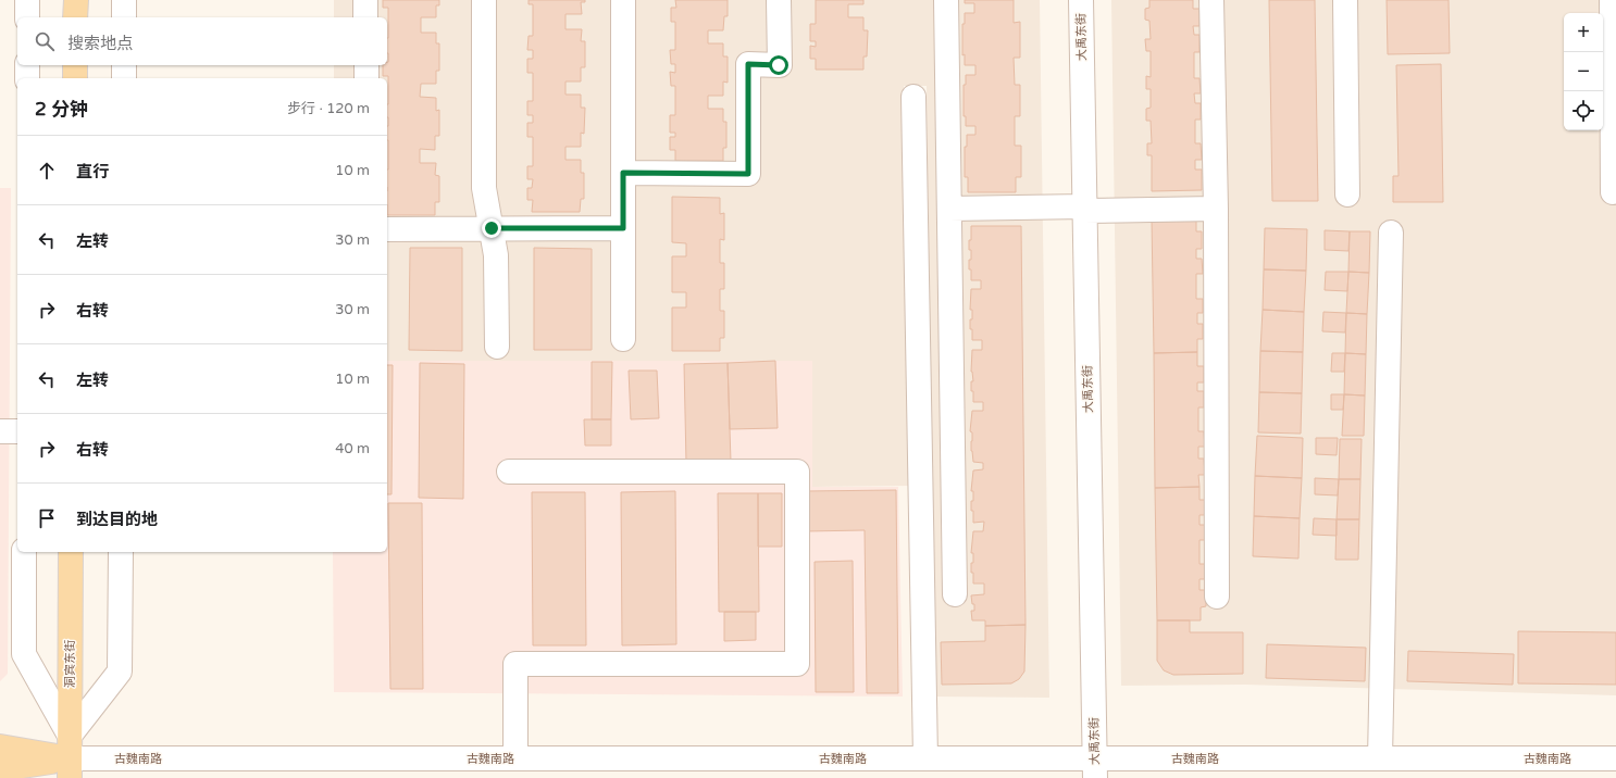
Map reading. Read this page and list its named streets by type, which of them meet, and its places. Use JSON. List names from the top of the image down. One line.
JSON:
{"streets":{"main road":["洞宾东街"],"street":["大禹东街","古魏南路"]},"crossings":[["大禹东街","古魏南路"],["洞宾东街","古魏南路"]],"page":{"map_buttons":["+","−"],"search":"搜索地点","heading":["2 分钟","步行 · 120 m"],"list":[["直行","10 m"],["左转","30 m"],["右转","30 m"],["左转","10 m"],["右转","40 m"],"到达目的地"]}}
